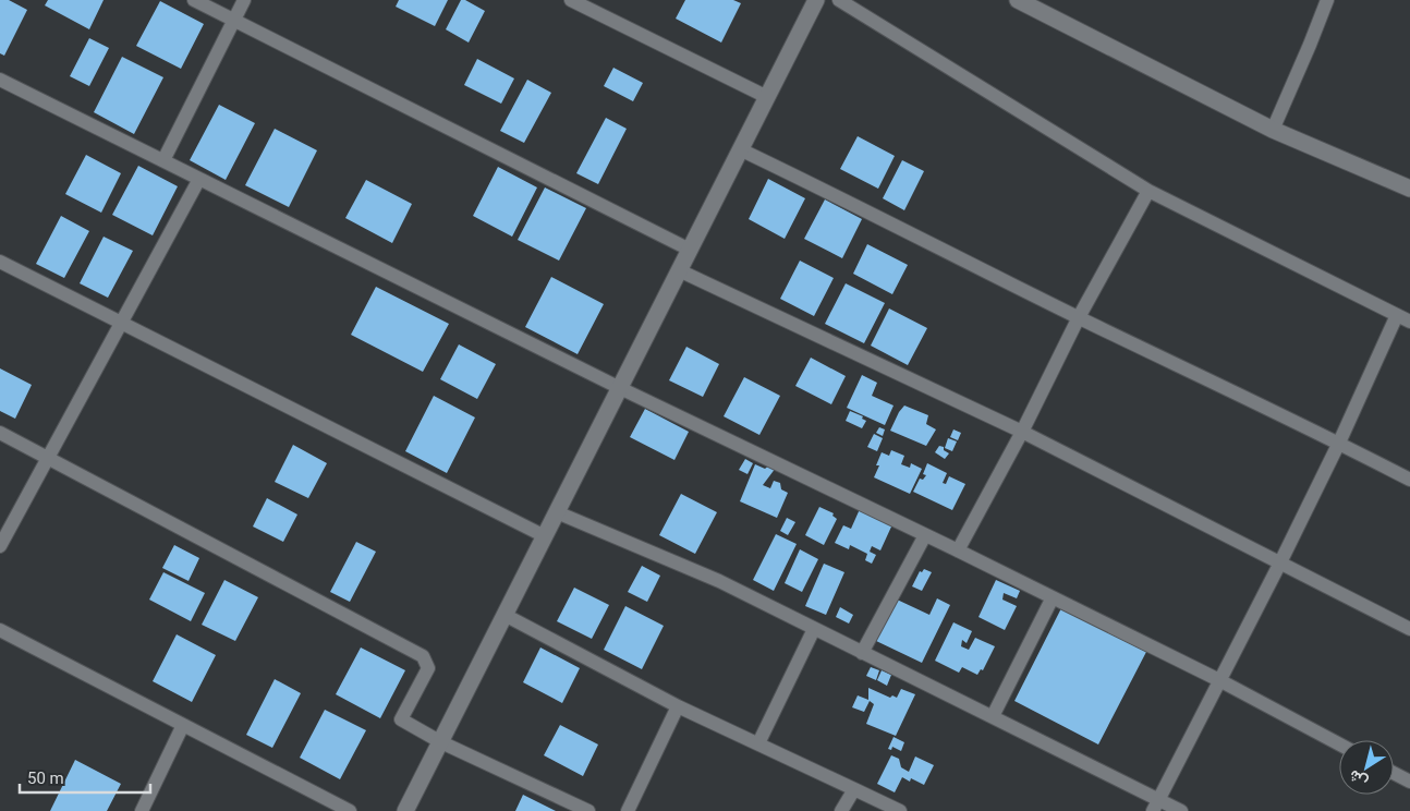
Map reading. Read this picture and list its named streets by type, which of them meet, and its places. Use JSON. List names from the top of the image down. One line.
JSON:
{"scale_bar":"50 m","north":"bottom left"}
